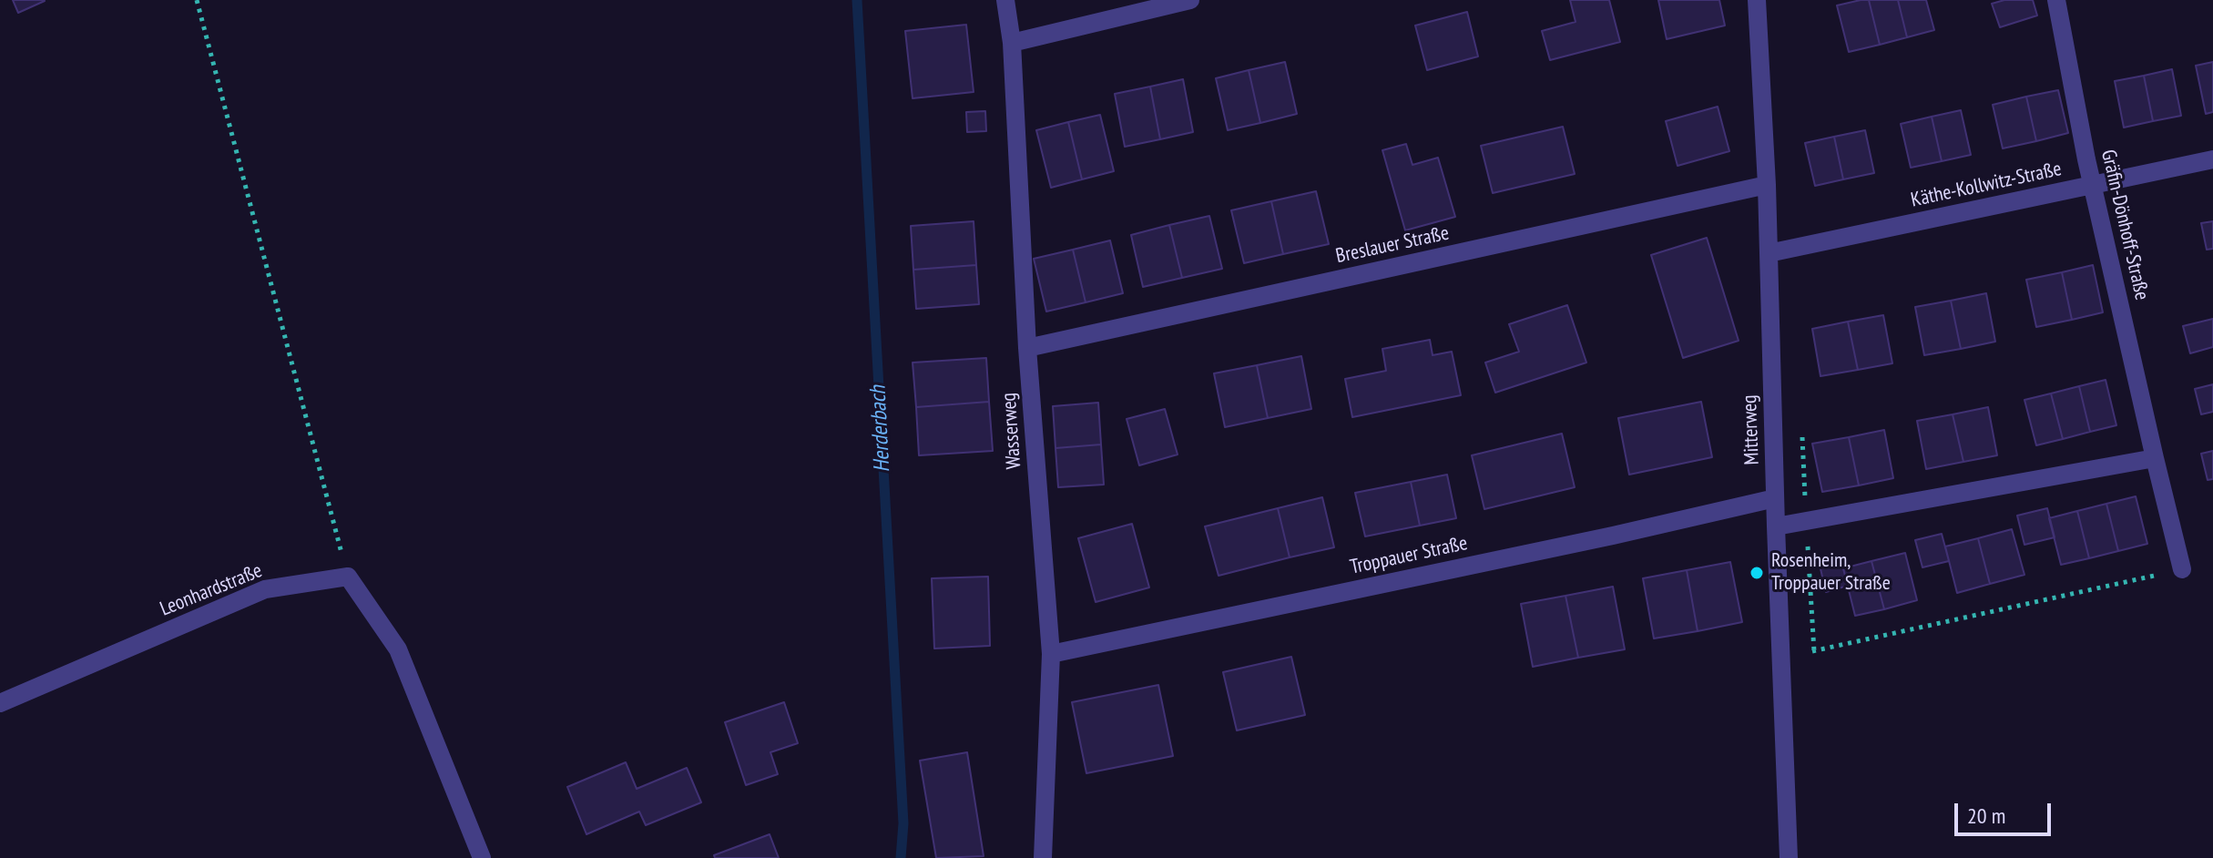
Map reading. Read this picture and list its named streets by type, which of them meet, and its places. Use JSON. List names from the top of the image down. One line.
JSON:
{"streets":{"street":["Käthe-Kollwitz-Straße","Gräfin-Dönhoff-Straße","Breslauer Straße","Mitterweg","Wasserweg","Troppauer Straße","Leonhardstraße"]},"crossings":[["Käthe-Kollwitz-Straße","Gräfin-Dönhoff-Straße"],["Käthe-Kollwitz-Straße","Mitterweg"],["Breslauer Straße","Mitterweg"],["Breslauer Straße","Wasserweg"],["Mitterweg","Troppauer Straße"],["Wasserweg","Troppauer Straße"]],"water":["Herderbach"],"places":["Rosenheim, Troppauer Straße"],"scale_bar":"20 m"}
